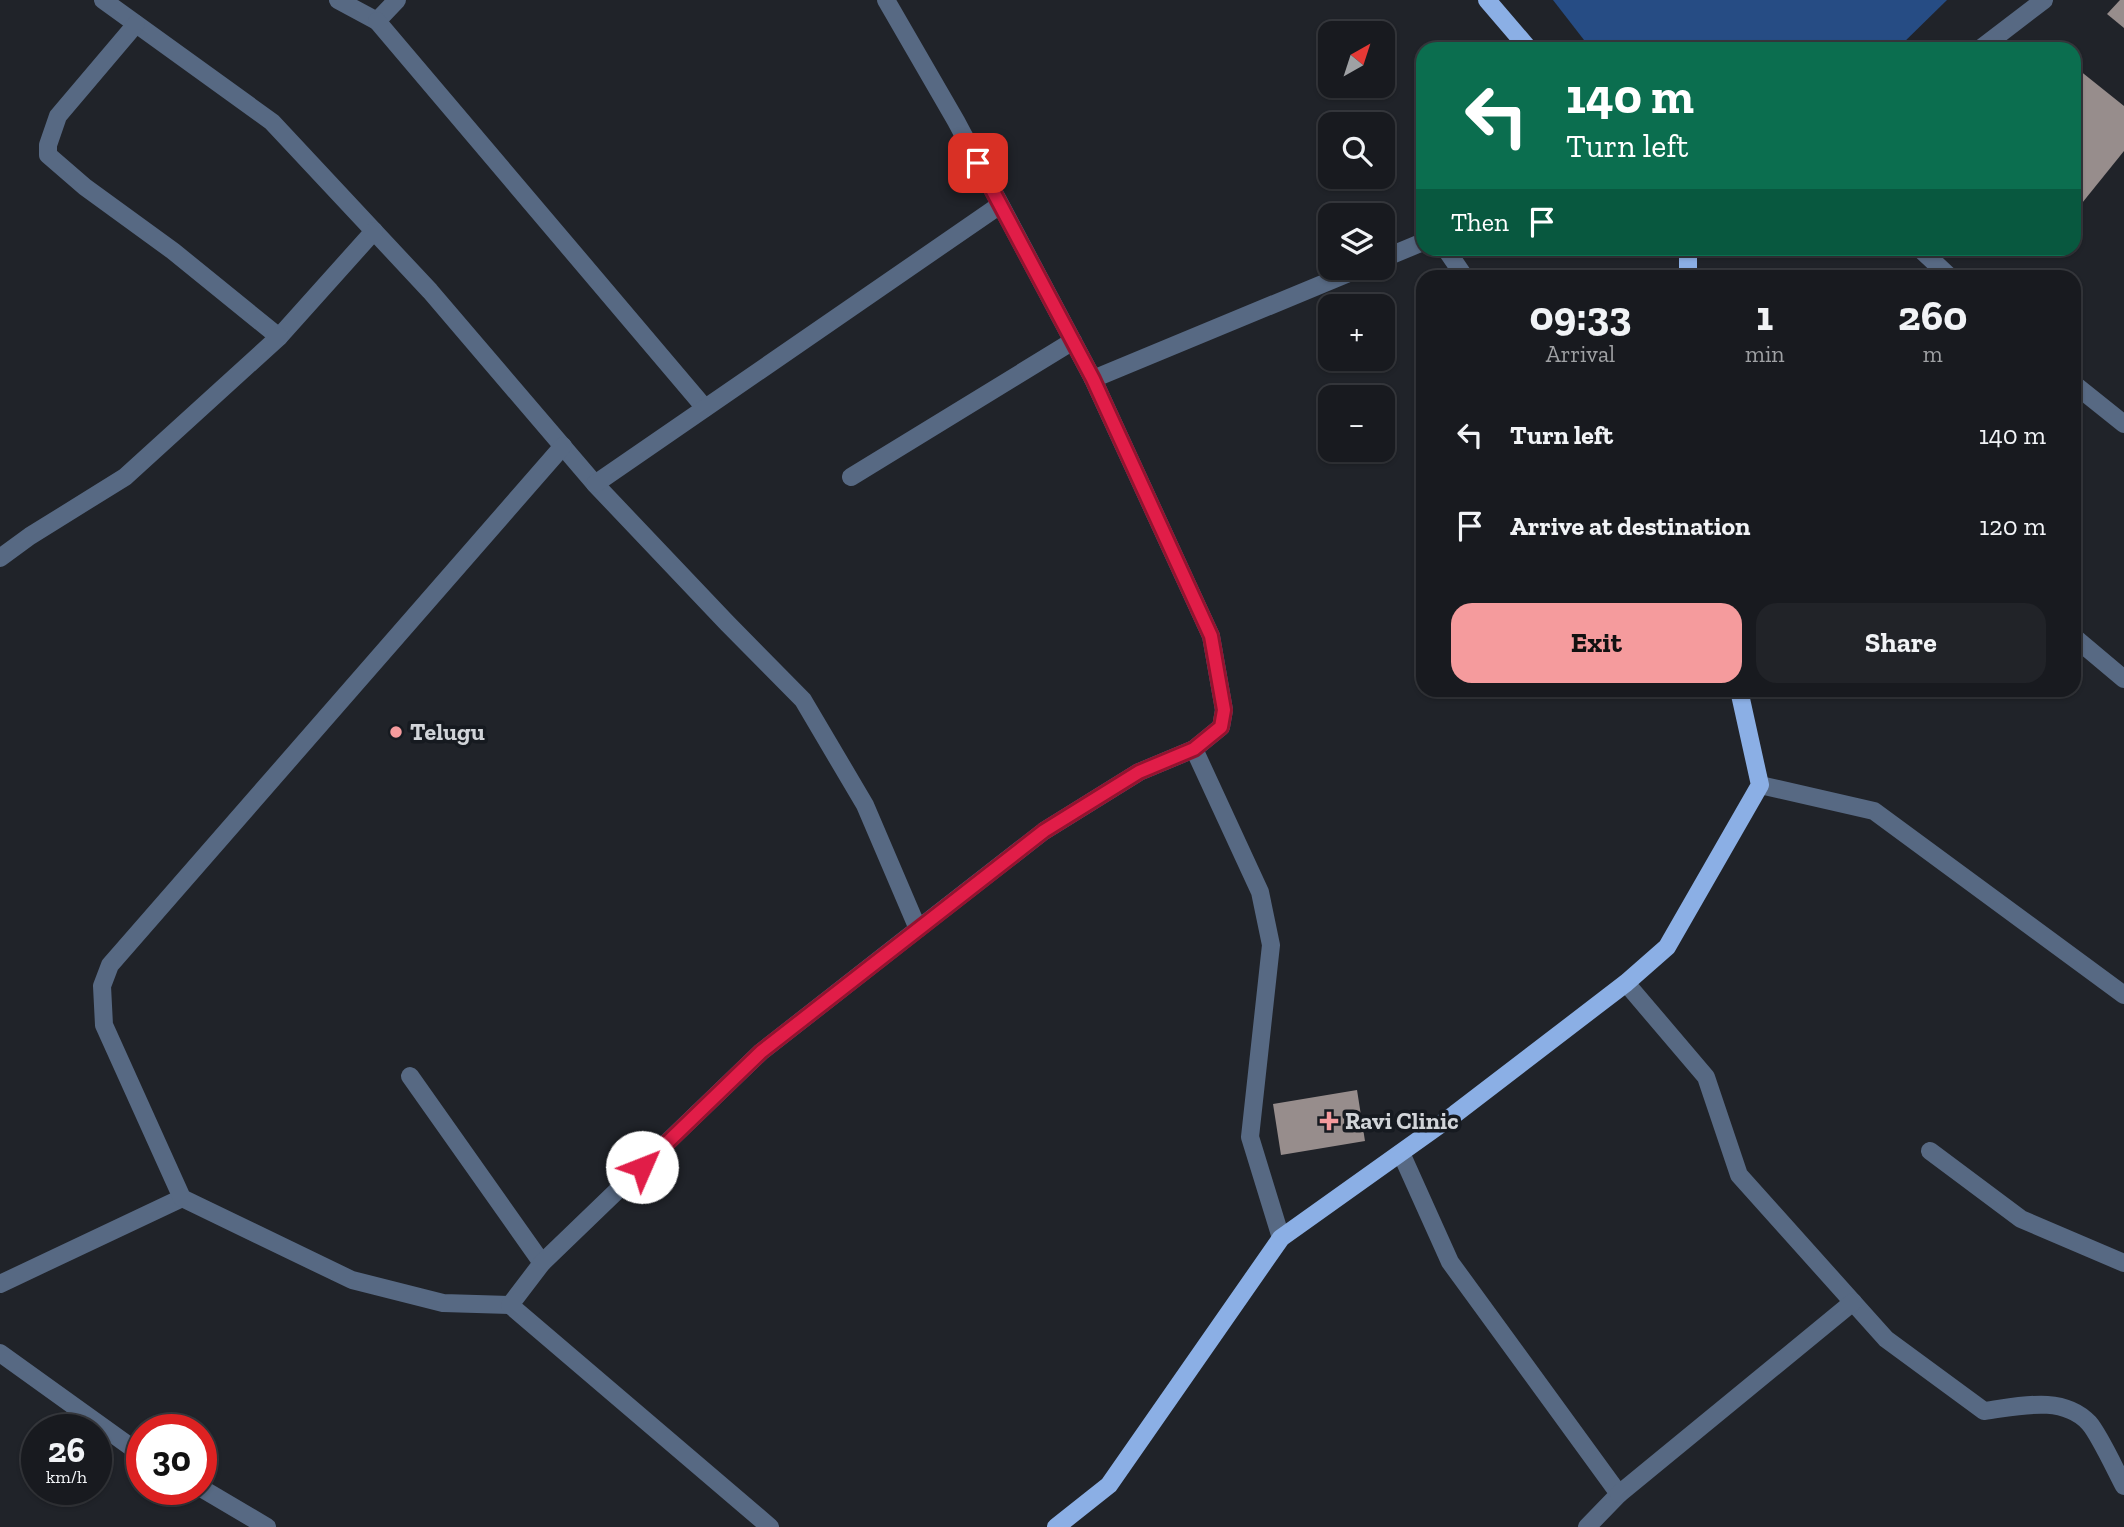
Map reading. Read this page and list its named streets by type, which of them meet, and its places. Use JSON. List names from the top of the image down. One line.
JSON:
{"places":{"other":["Telugu"],"health":["Ravi Clinic"]},"north":"top right","page":{"map_buttons":["+","−"],"turn":["140 m","Turn left"],"then":"Then","eta":["09:33","Arrival","1","min","260","m"],"list":[{"name":"Turn left","value":"140 m"},{"name":"Arrive at destination","value":"120 m"}],"buttons":["Exit","Share"],"speed":"26 km/h","limit":"30"}}
